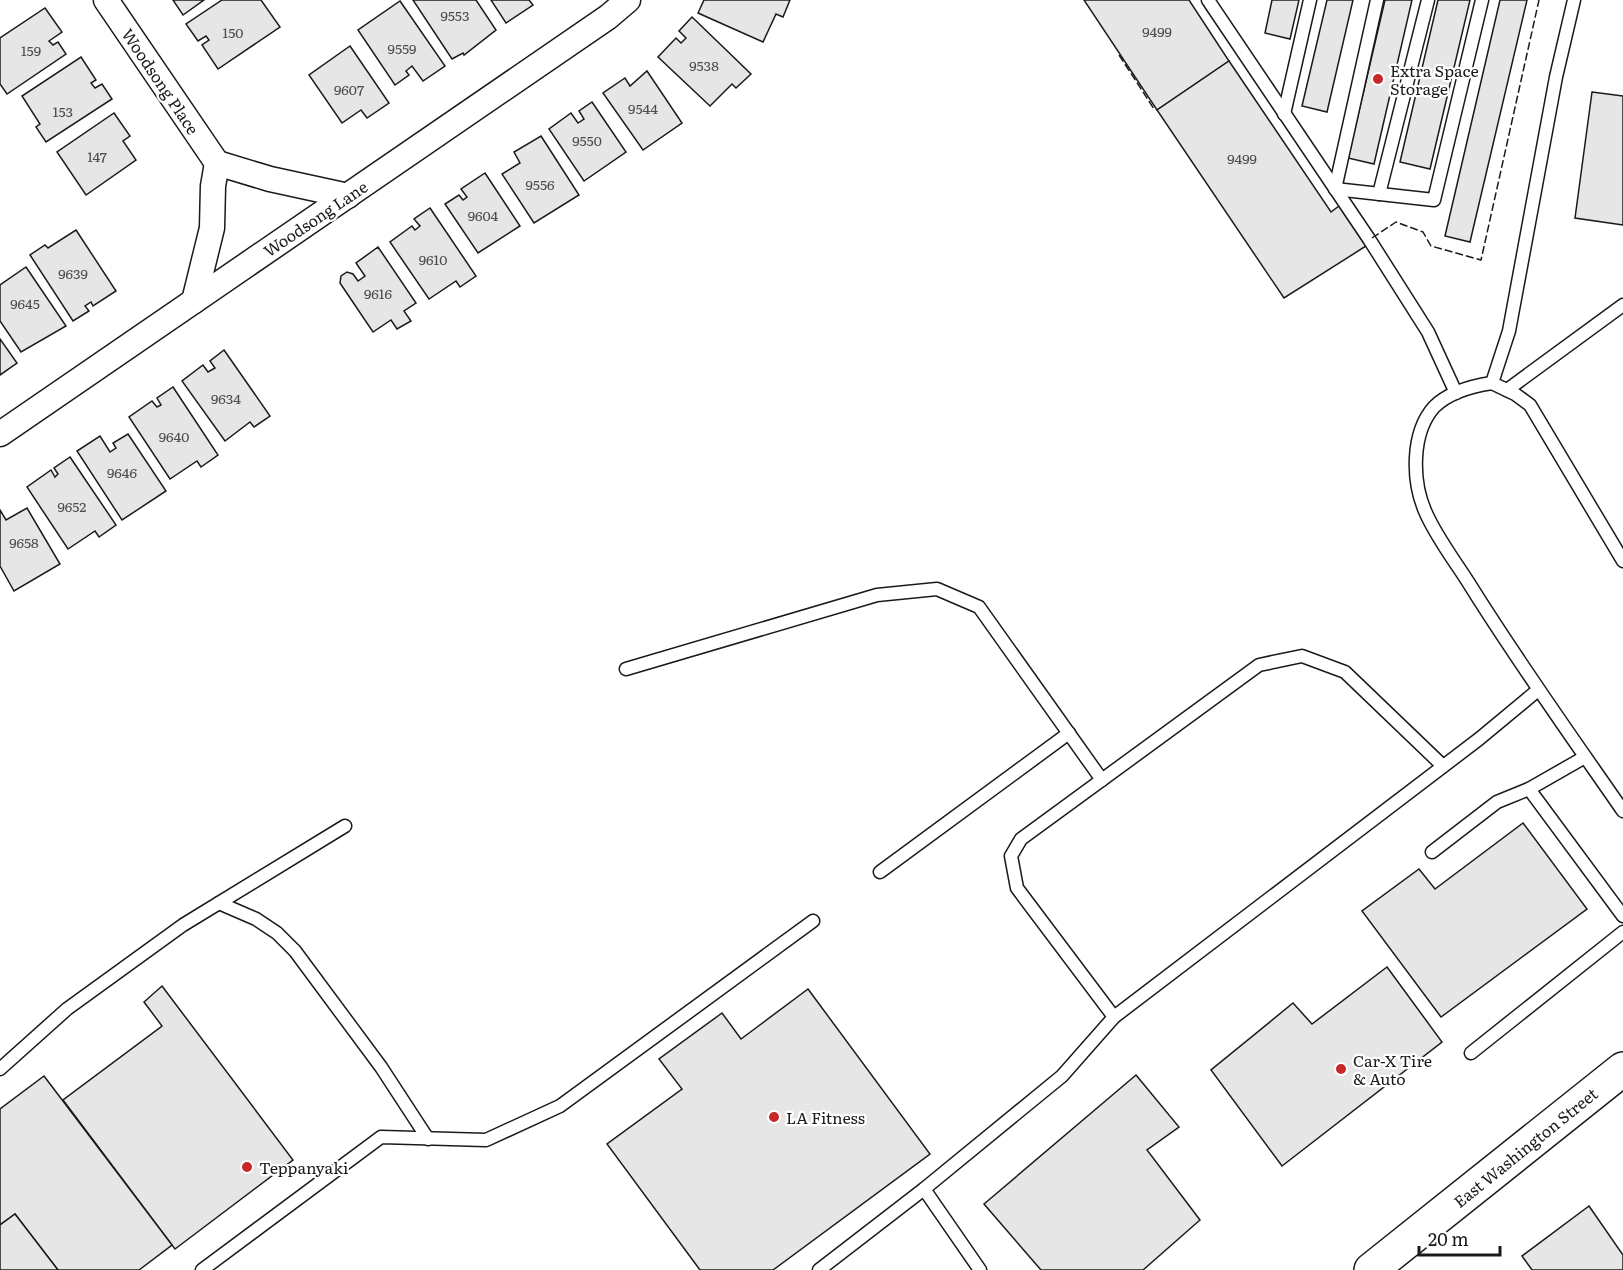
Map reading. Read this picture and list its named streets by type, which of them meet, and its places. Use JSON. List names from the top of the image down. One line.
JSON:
{"streets":{"main road":["East Washington Street"],"street":["Woodsong Place","Woodsong Lane"]},"places":["Extra Space Storage","Car-X Tire & Auto","LA Fitness","Teppanyaki"],"house_numbers":["9553","9499","150","9559","159","9538","9607","9544","153","9550","147","9499","9556","9604","9610","9639","9616","9645","9634","9640","9646","9652","9658"],"scale_bar":"20 m"}
